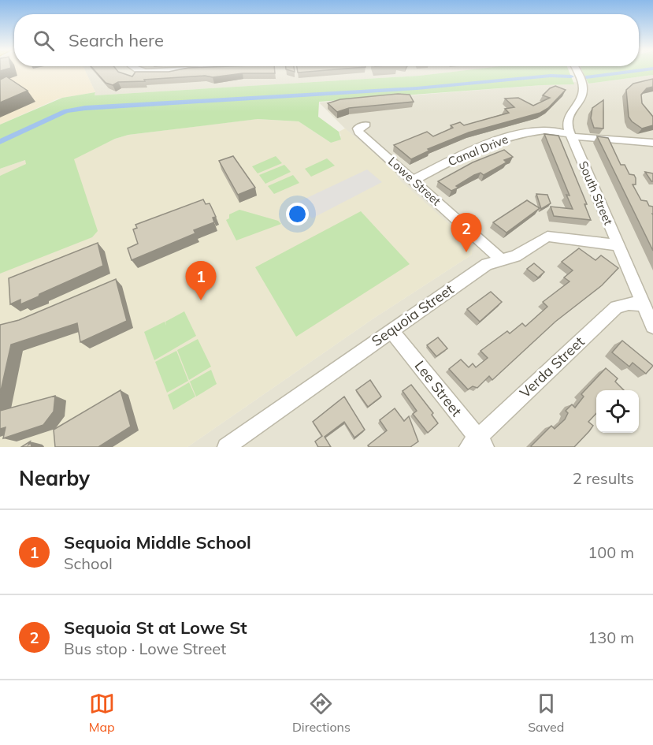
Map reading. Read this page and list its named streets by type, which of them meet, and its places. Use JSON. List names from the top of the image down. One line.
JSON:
{"streets":{"street":["Canal Drive","Lowe Street","South Street","Sequoia Street","Verda Street","Lee Street"]},"crossings":[["Canal Drive","Lowe Street"],["Canal Drive","South Street"],["Lowe Street","Sequoia Street"],["South Street","Sequoia Street"],["South Street","Verda Street"],["Sequoia Street","Lee Street"],["Verda Street","Lee Street"]],"page":{"search":"Search here","pins":["2","1"],"heading":["Nearby","2 results"],"list":[{"mark":"1","name":"Sequoia Middle School","note":"School","value":"100 m"},{"mark":"2","name":"Sequoia St at Lowe St","note":"Bus stop · Lowe Street","value":"130 m"}],"nav":["Map","Directions","Saved"]}}
